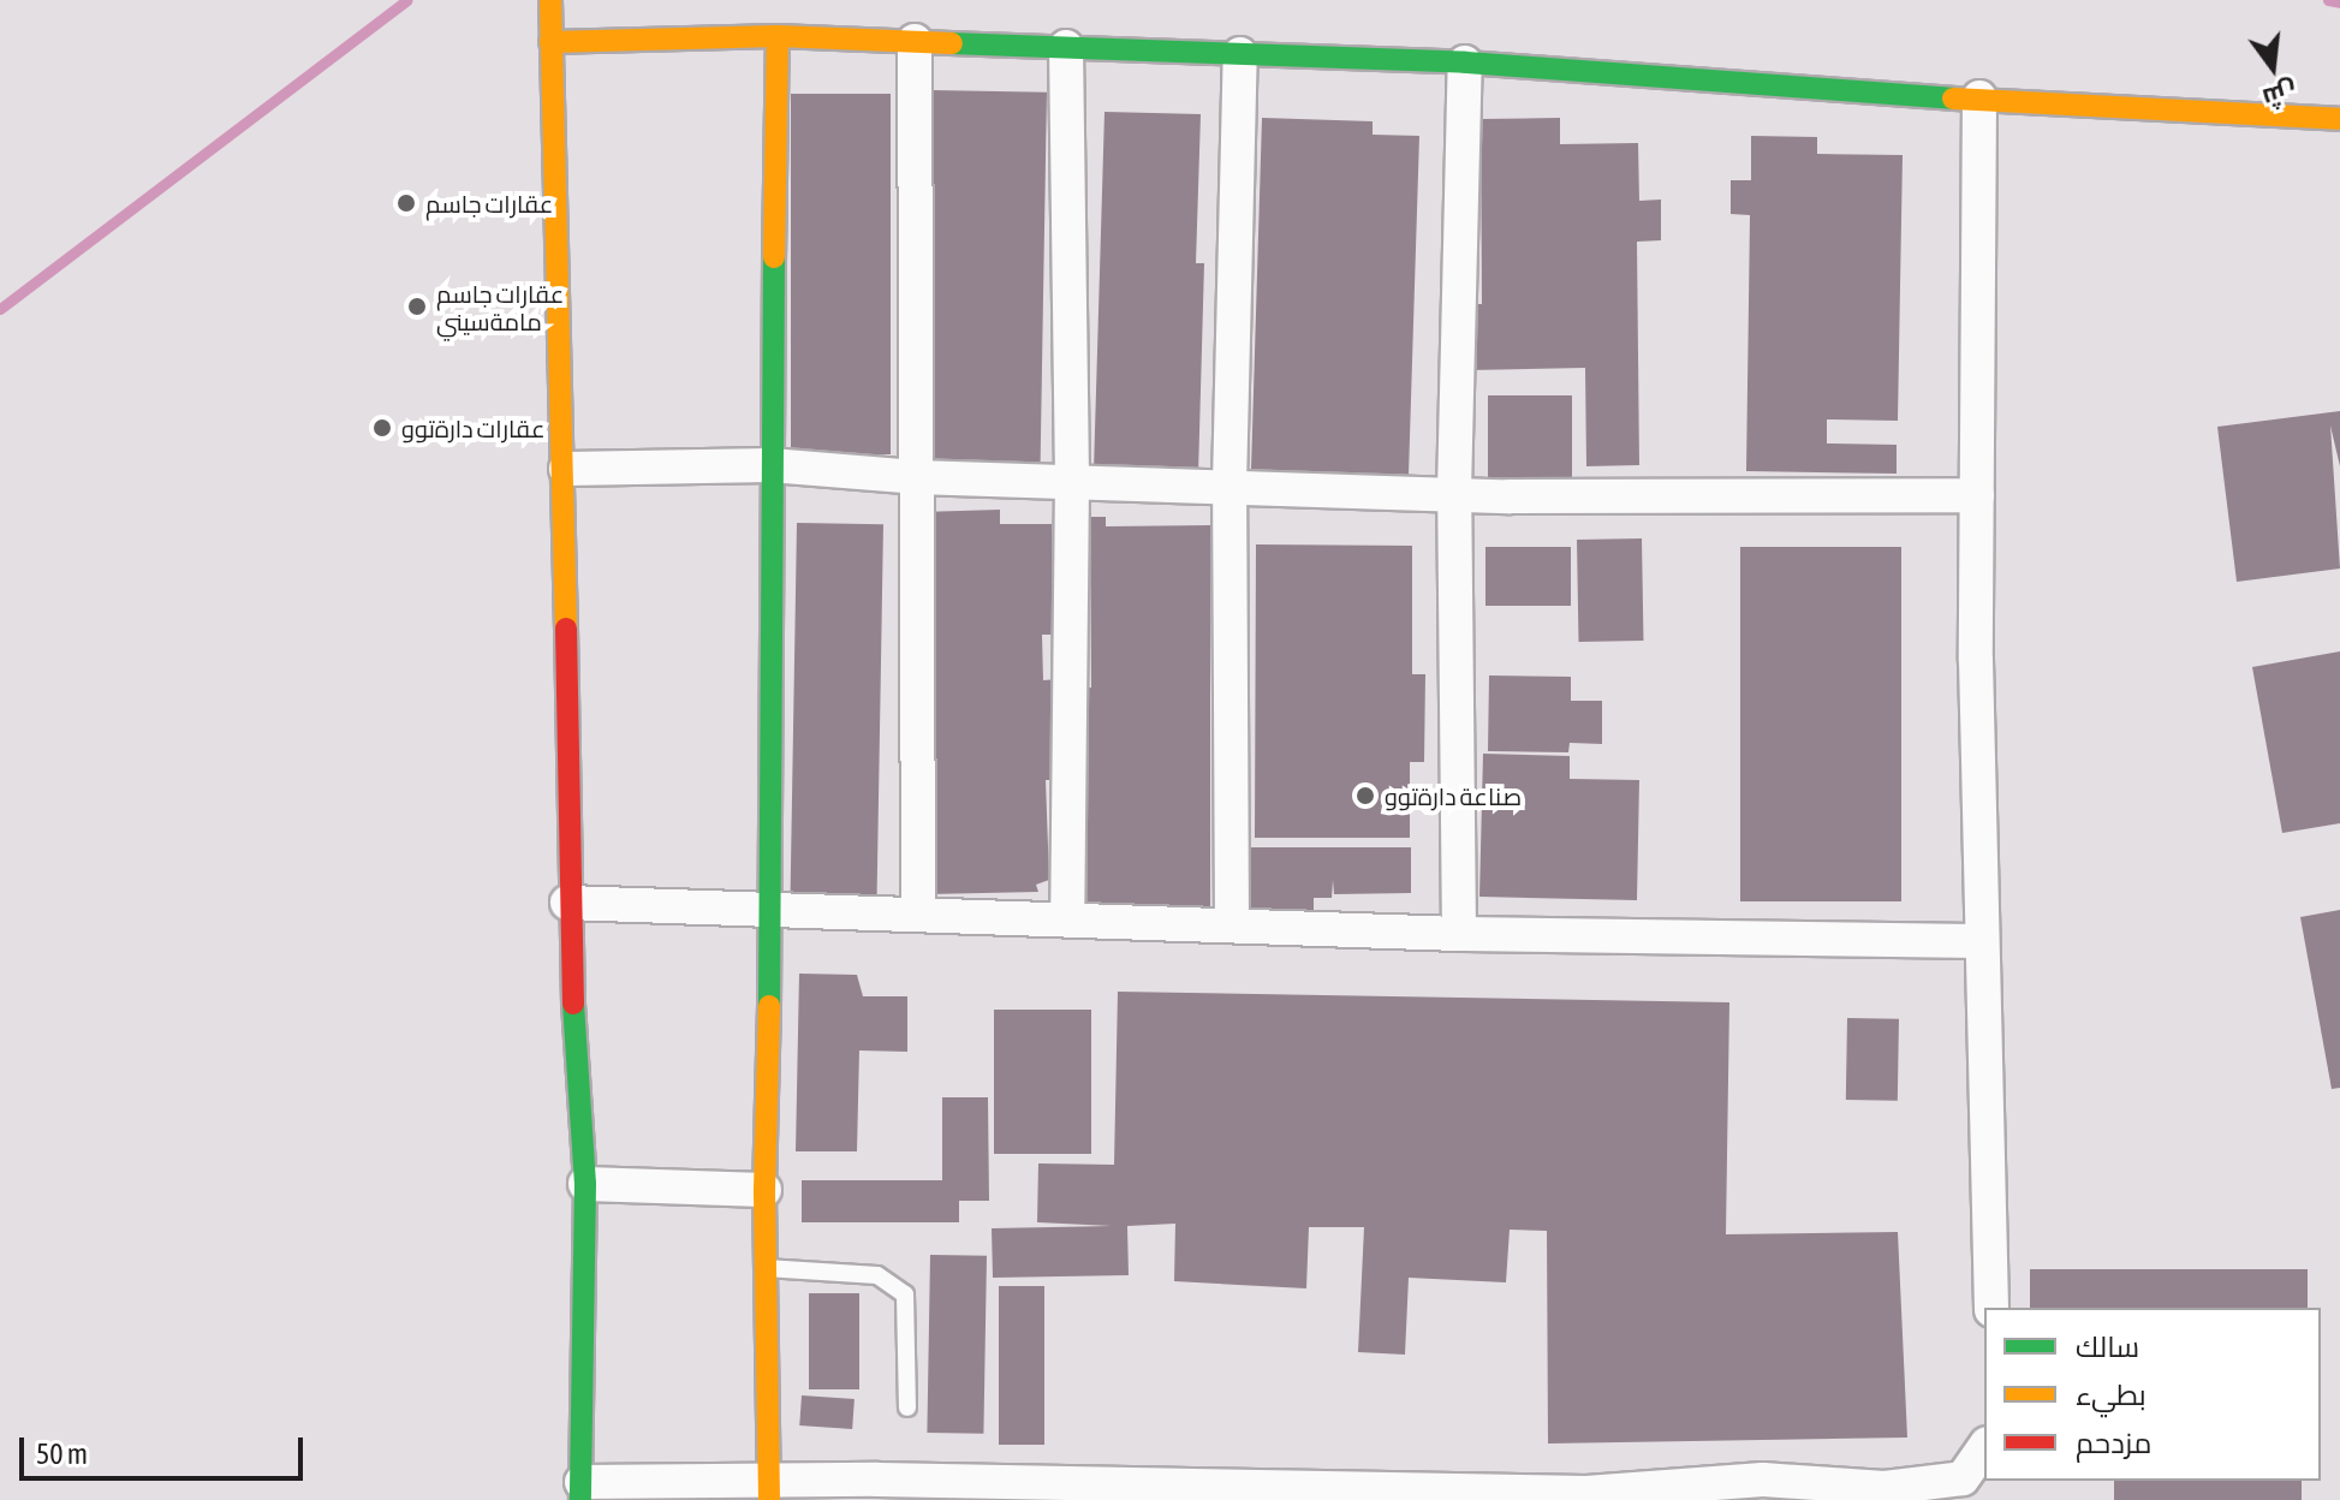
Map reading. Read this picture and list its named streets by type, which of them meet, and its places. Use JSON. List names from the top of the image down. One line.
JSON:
{"places":["عقارات جاسم","عقارات جاسم مامةسيني","عقارات دارةتوو","صناعة دارةتوو"],"legend":["سالك","بطيء","مزدحم"],"scale_bar":"50 m","north":"bottom"}
